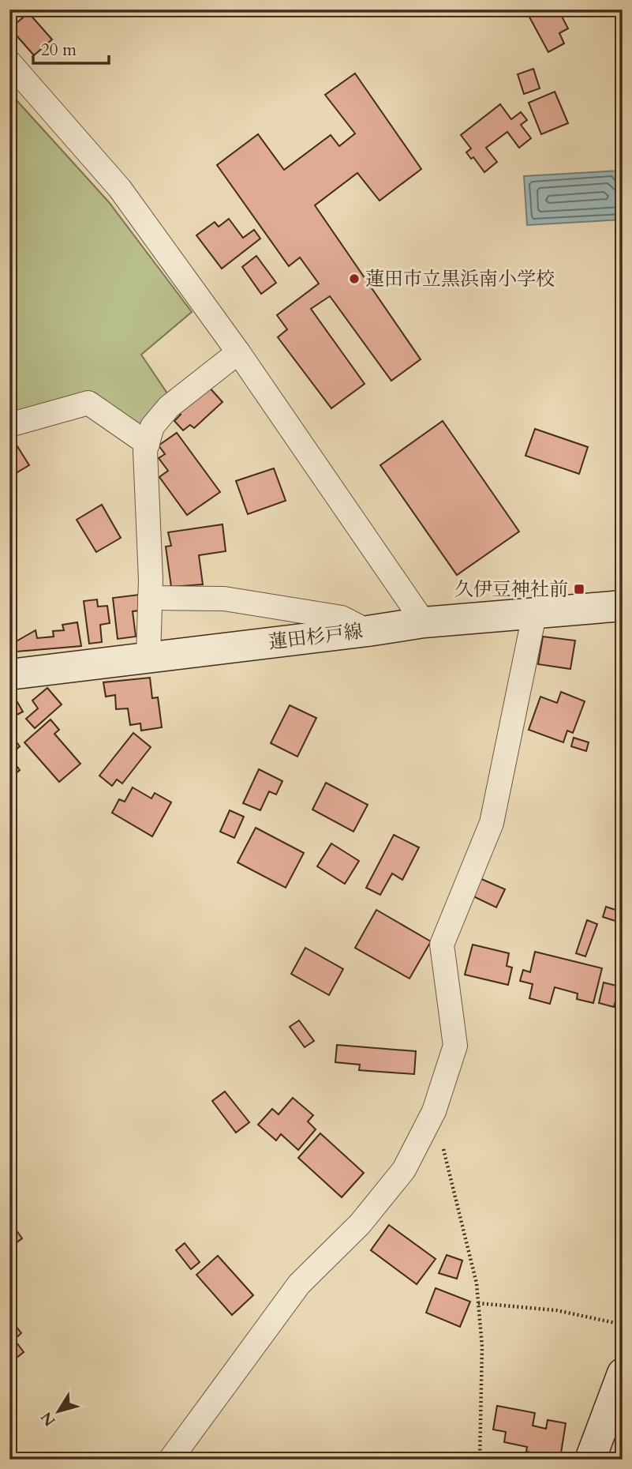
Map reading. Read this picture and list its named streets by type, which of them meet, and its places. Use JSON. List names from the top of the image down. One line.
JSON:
{"streets":{"main road":["蓮田杉戸線"]},"places":{"other":["蓮田市立黒浜南小学校"],"transit":["久伊豆神社前"]},"scale_bar":"20 m","north":"bottom left"}
